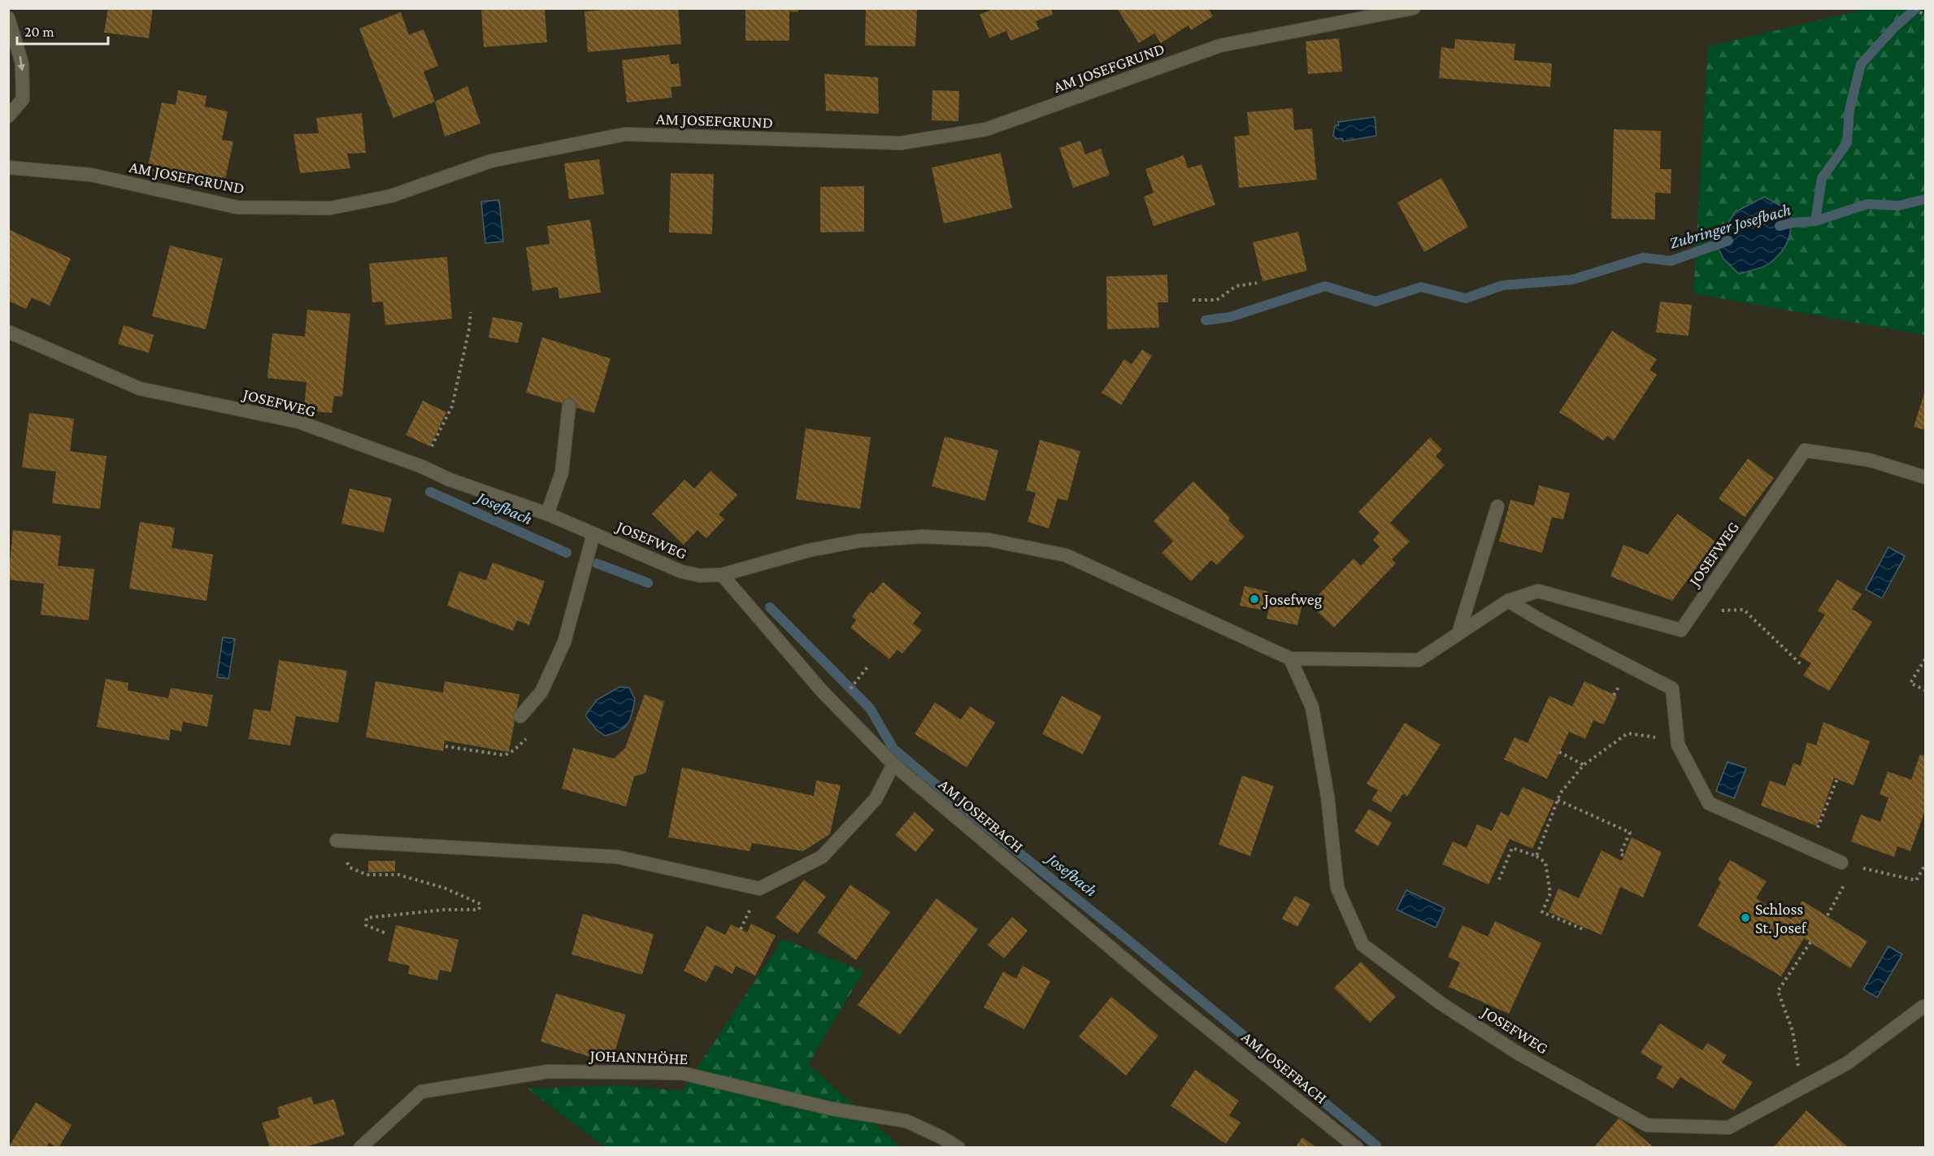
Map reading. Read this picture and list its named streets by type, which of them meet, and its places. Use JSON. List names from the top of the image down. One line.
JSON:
{"streets":{"street":["AM JOSEFGRUND","JOSEFWEG","AM JOSEFBACH","JOHANNHÖHE"]},"crossings":[["JOSEFWEG","AM JOSEFBACH"]],"water":["Zubringer Josefbach","Josefbach"],"places":["Josefweg","Schloss St. Josef"],"scale_bar":"20 m"}
